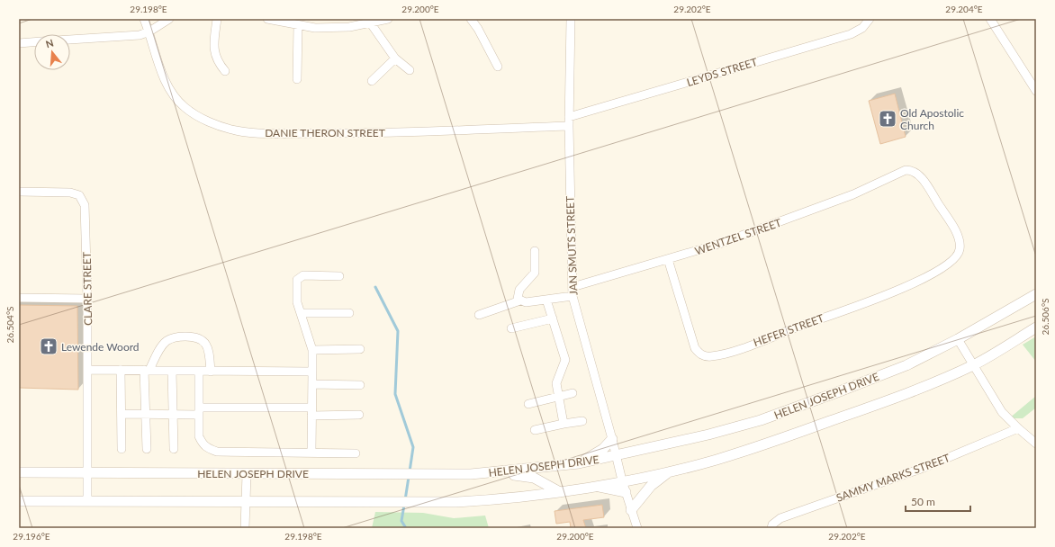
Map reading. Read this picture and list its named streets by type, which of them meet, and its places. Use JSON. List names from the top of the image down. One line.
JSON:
{"streets":{"street":["LEYDS STREET","DANIE THERON STREET","WENTZEL STREET","JAN SMUTS STREET","CLARE STREET","HEFER STREET","HELEN JOSEPH DRIVE","SAMMY MARKS STREET"]},"crossings":[["LEYDS STREET","DANIE THERON STREET"],["LEYDS STREET","JAN SMUTS STREET"],["DANIE THERON STREET","JAN SMUTS STREET"],["WENTZEL STREET","JAN SMUTS STREET"],["WENTZEL STREET","HEFER STREET"],["JAN SMUTS STREET","HELEN JOSEPH DRIVE"],["CLARE STREET","HELEN JOSEPH DRIVE"]],"places":{"church":["Old Apostolic Church","Lewende Woord"]},"scale_bar":"50 m","north":"top","coordinates":["29.198°E","29.200°E","29.202°E","29.204°E","26.506°S","26.504°S","29.196°E"]}
